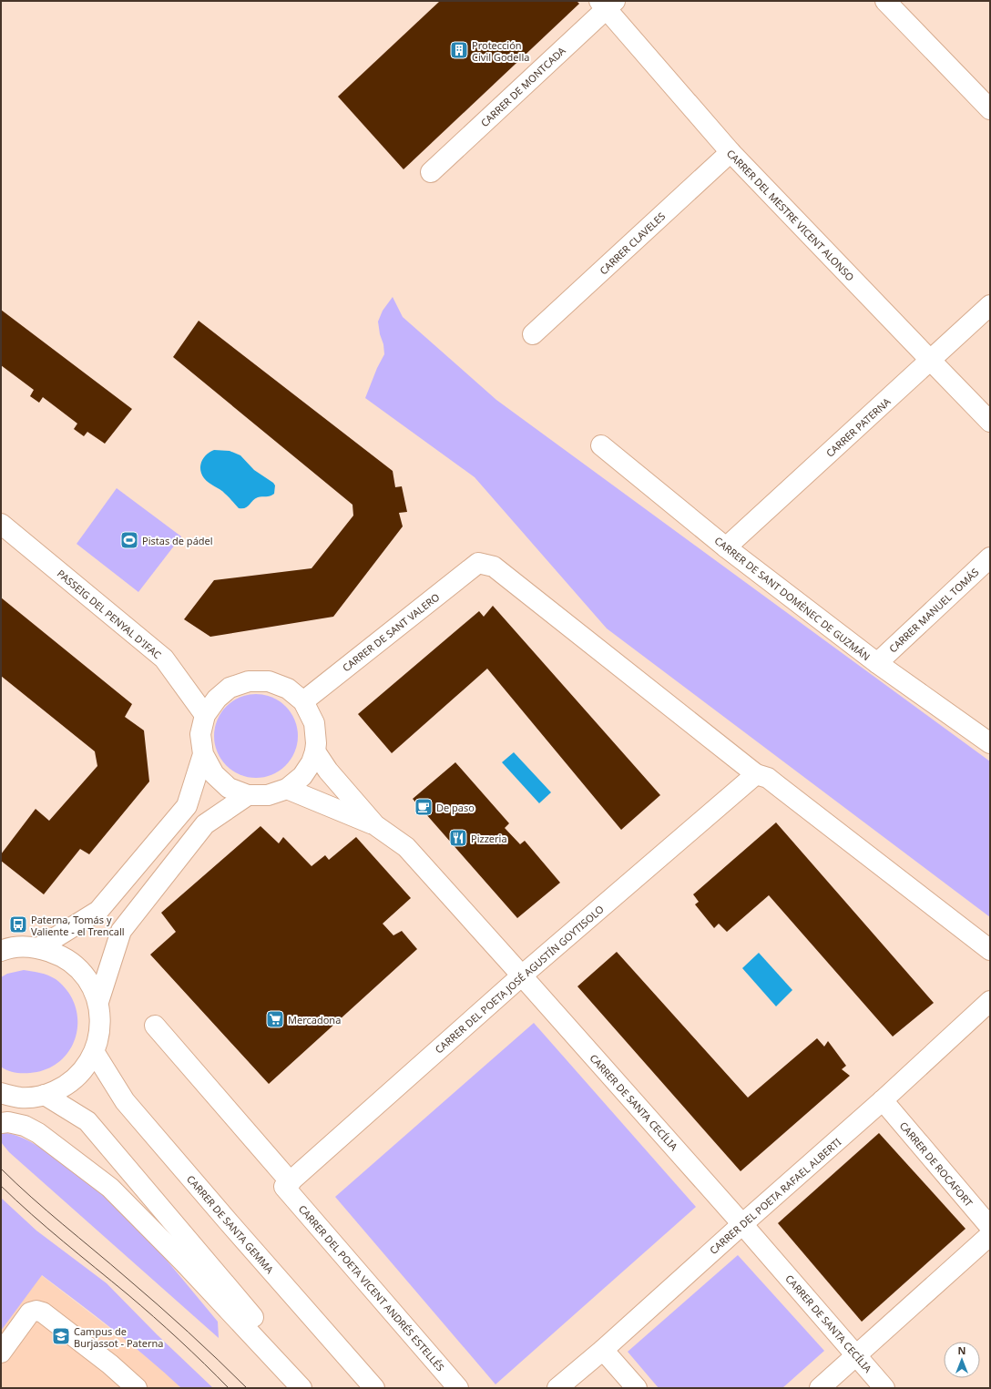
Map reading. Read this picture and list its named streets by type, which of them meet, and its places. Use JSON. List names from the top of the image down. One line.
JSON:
{"streets":{"street":["CARRER DE MONTCADA","CARRER DEL MESTRE VICENT ALONSO","CARRER CLAVELES","CARRER PATERNA","CARRER DE SANT DOMÈNEC DE GUZMÁN","CARRER MANUEL TOMÁS","PASSEIG DEL PENYAL D'IFAC","CARRER DE SANT VALERO","CARRER DEL POETA JOSÉ AGUSTÍN GOYTISOLO","CARRER DE SANTA CECÍLIA","CARRER DE ROCAFORT","CARRER DEL POETA RAFAEL ALBERTI","CARRER DE SANTA GEMMA","CARRER DEL POETA VICENT ANDRÉS ESTELLÉS"]},"crossings":[["CARRER DE MONTCADA","CARRER DEL MESTRE VICENT ALONSO"],["CARRER DEL MESTRE VICENT ALONSO","CARRER CLAVELES"],["CARRER DEL MESTRE VICENT ALONSO","CARRER PATERNA"],["CARRER PATERNA","CARRER DE SANT DOMÈNEC DE GUZMÁN"],["CARRER DE SANT DOMÈNEC DE GUZMÁN","CARRER MANUEL TOMÁS"],["PASSEIG DEL PENYAL D'IFAC","CARRER DE SANT VALERO"],["CARRER DE SANT VALERO","CARRER DEL POETA JOSÉ AGUSTÍN GOYTISOLO"],["CARRER DEL POETA JOSÉ AGUSTÍN GOYTISOLO","CARRER DE SANTA CECÍLIA"],["CARRER DEL POETA JOSÉ AGUSTÍN GOYTISOLO","CARRER DEL POETA VICENT ANDRÉS ESTELLÉS"],["CARRER DE SANTA CECÍLIA","CARRER DEL POETA RAFAEL ALBERTI"],["CARRER DE ROCAFORT","CARRER DEL POETA RAFAEL ALBERTI"]],"places":{"building":["Protección Civil Godella"],"sports":["Pistas de pádel"],"cafe":["De paso"],"restaurant":["Pizzeria"],"bus stop":["Paterna, Tomás y Valiente - el Trencall"],"supermarket":["Mercadona"],"school or university":["Campus de Burjassot - Paterna"]},"north":"top"}
